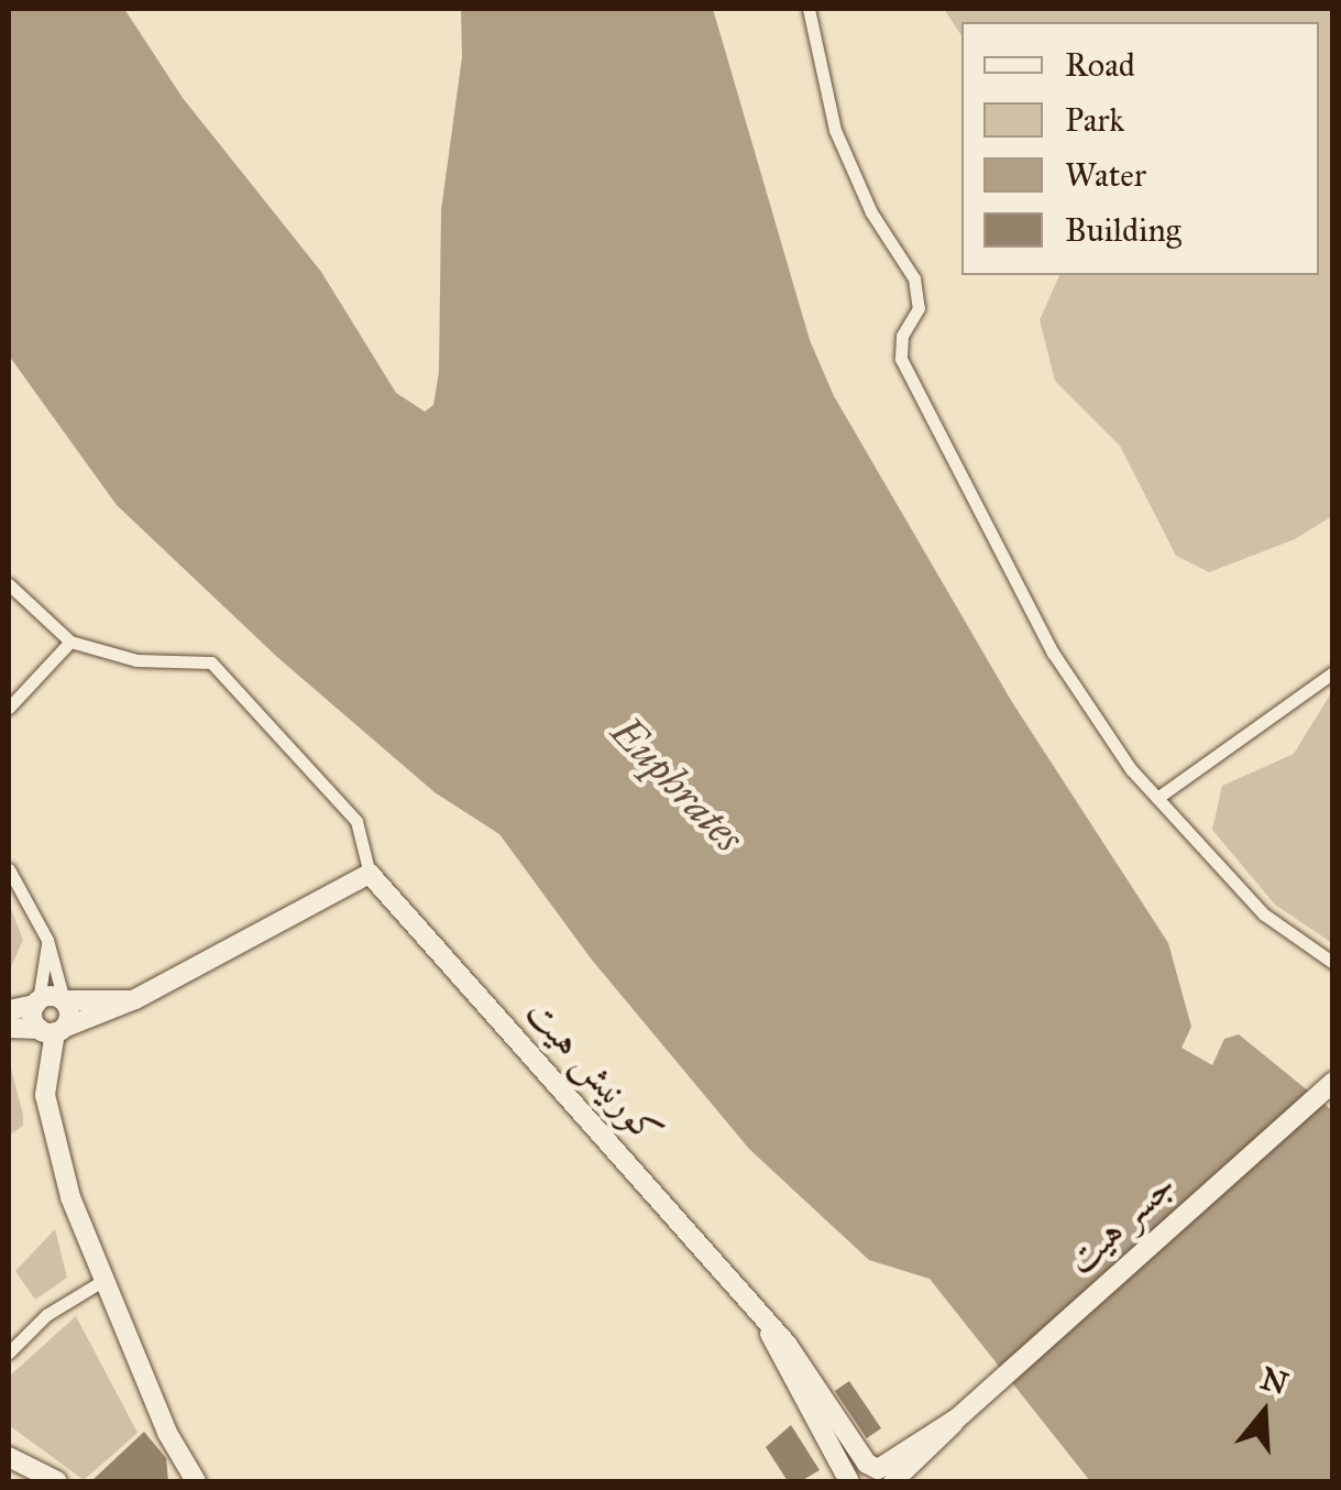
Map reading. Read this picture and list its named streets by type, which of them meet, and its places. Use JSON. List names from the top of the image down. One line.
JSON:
{"streets":{"street":["كورنيش هيت","جسر هيت"]},"crossings":[["كورنيش هيت","جسر هيت"]],"water":["Euphrates"],"legend":["Road","Park","Water","Building"],"north":"top"}
